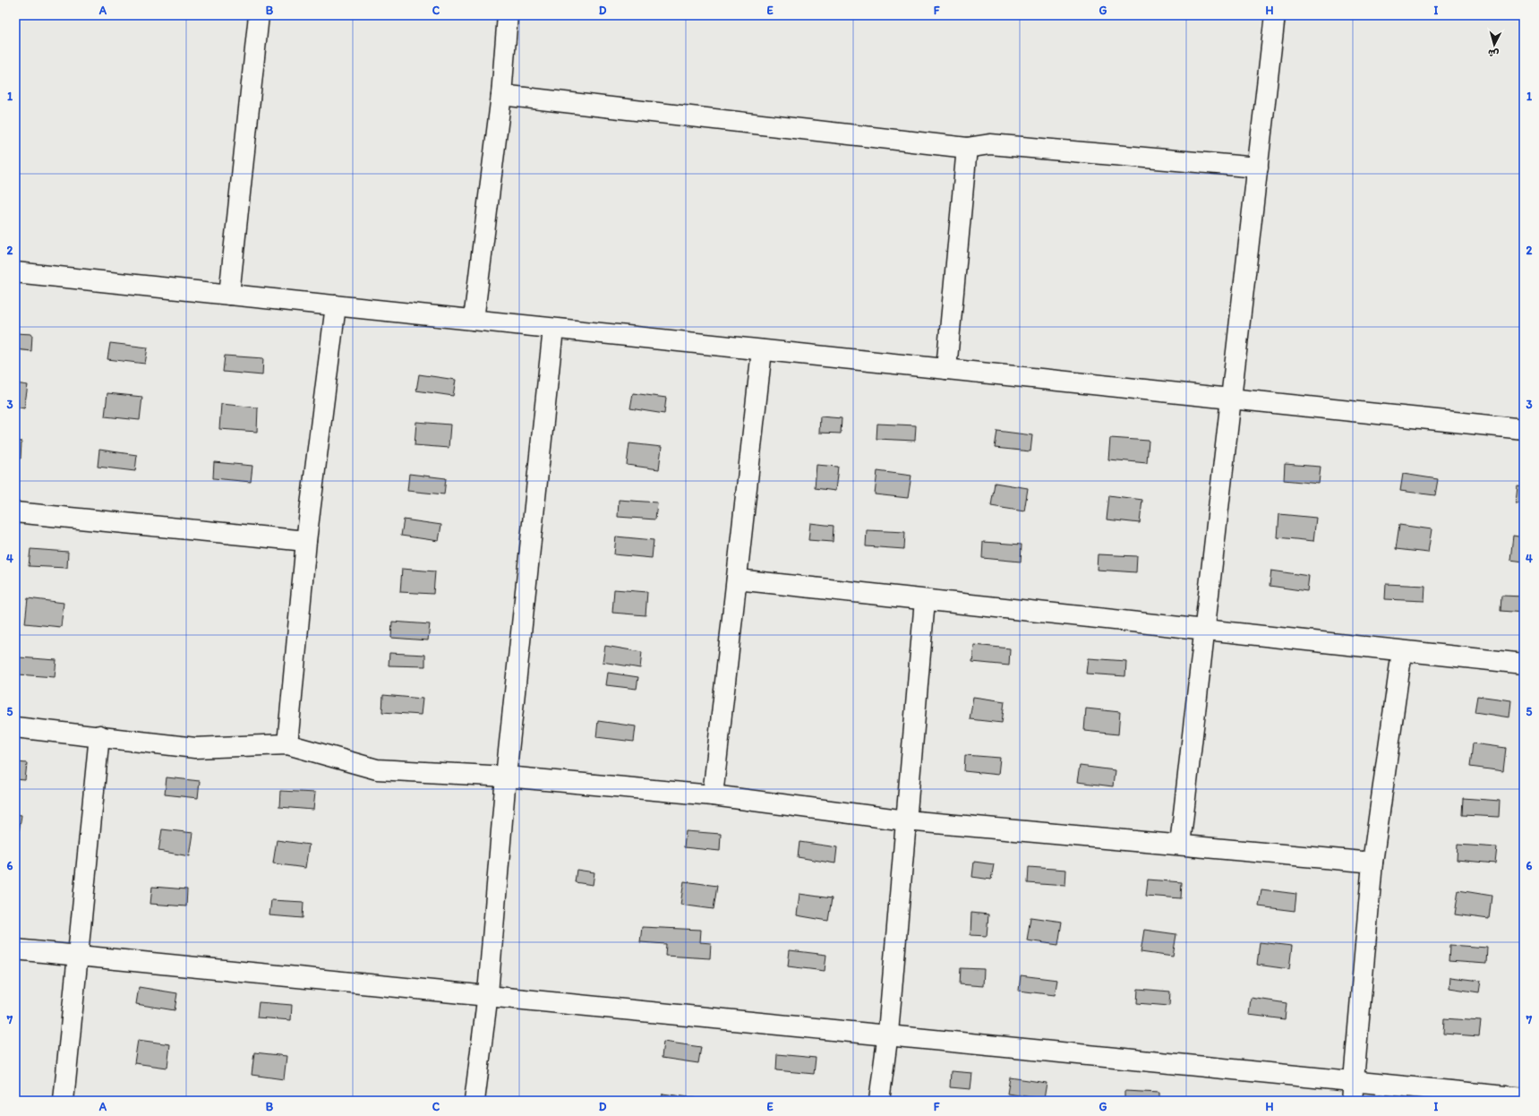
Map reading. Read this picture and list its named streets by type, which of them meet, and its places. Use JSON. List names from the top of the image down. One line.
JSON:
{"north":"bottom","grid":{"columns":["A","B","C","D","E","F","G","H","I"],"rows":["1","2","3","4","5","6","7"]}}
